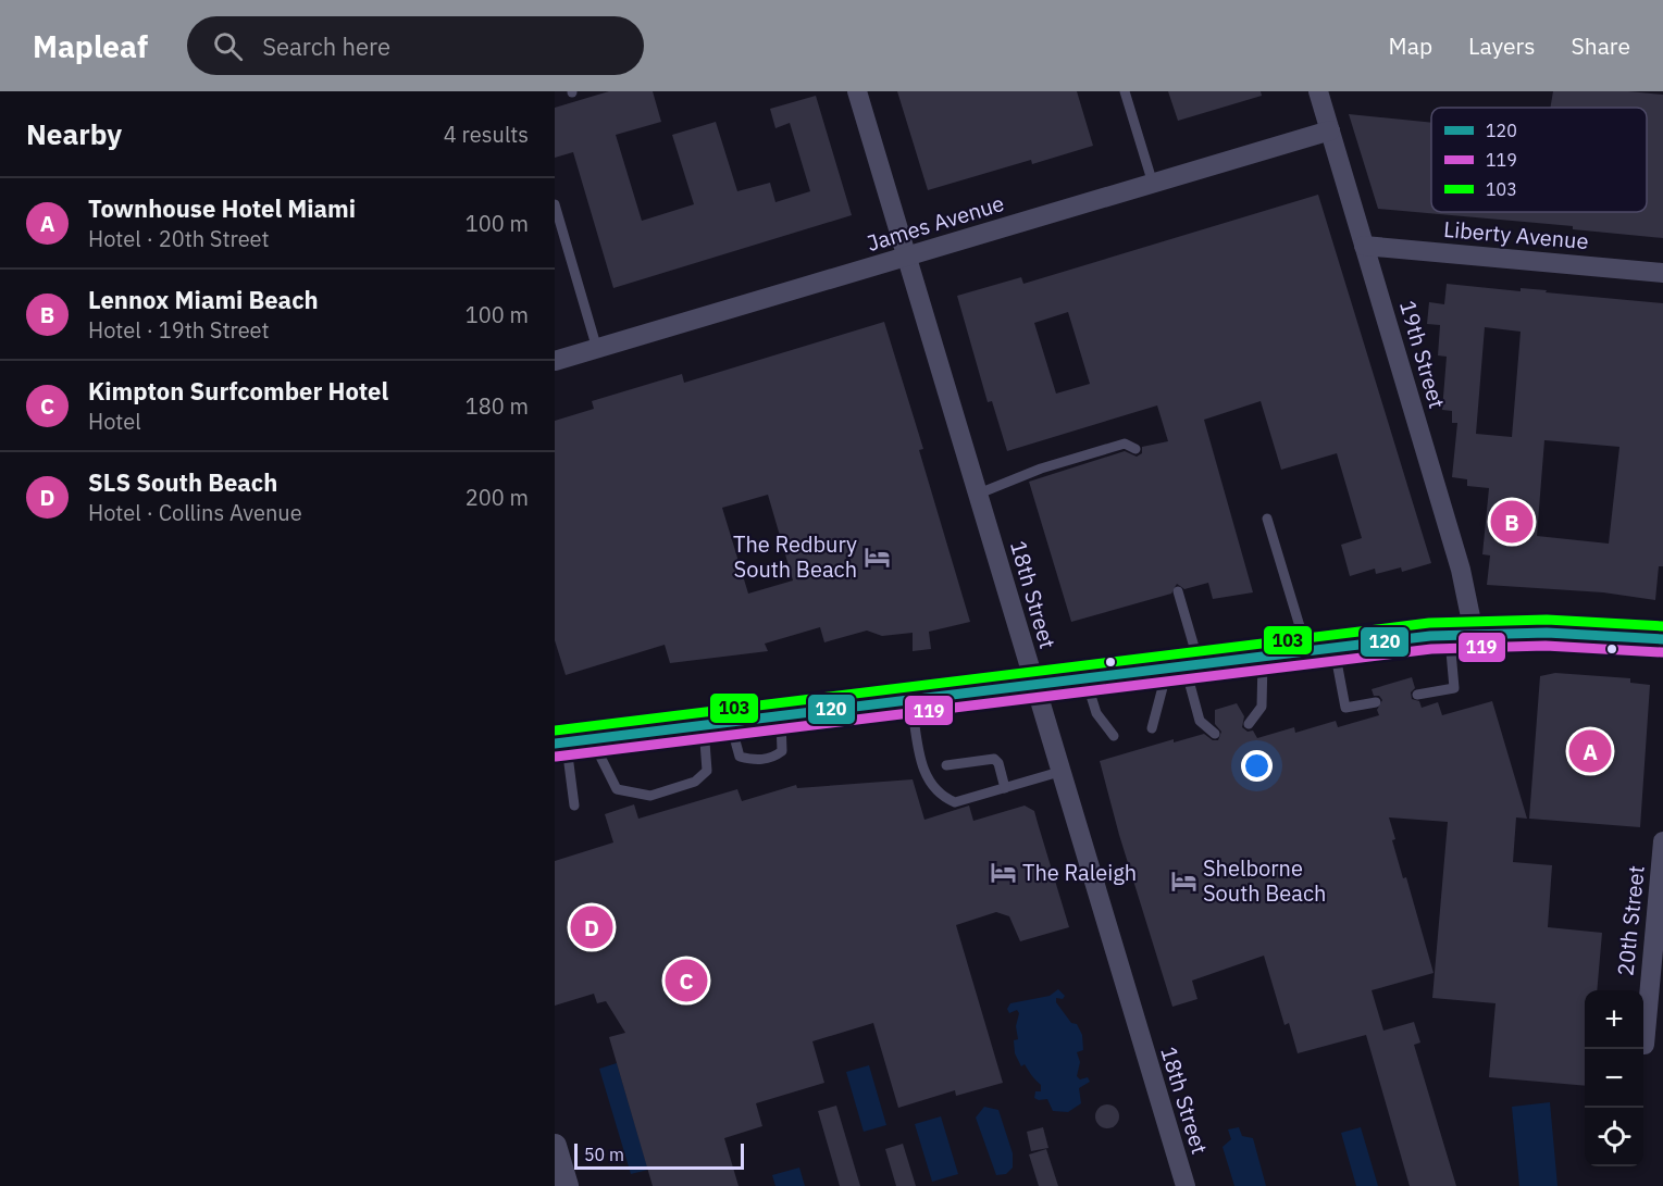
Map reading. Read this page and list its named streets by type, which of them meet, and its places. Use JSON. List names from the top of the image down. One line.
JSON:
{"streets":{"street":["James Avenue","Liberty Avenue","19th Street","18th Street","20th Street"]},"crossings":[["James Avenue","19th Street"],["James Avenue","18th Street"],["Liberty Avenue","19th Street"]],"places":{"hotel":["The Redbury South Beach","The Raleigh","Shelborne South Beach"]},"lines":["transit line 103","transit line 120","transit line 119"],"legend":["120","119","103"],"scale_bar":"50 m","page":{"header":"Mapleaf","search":"Search here","nav":["Map","Layers","Share"],"heading":["Nearby","4 results"],"list":[{"mark":"A","name":"Townhouse Hotel Miami","note":"Hotel · 20th Street","value":"100 m"},{"mark":"B","name":"Lennox Miami Beach","note":"Hotel · 19th Street","value":"100 m"},{"mark":"C","name":"Kimpton Surfcomber Hotel","note":"Hotel","value":"180 m"},{"mark":"D","name":"SLS South Beach","note":"Hotel · Collins Avenue","value":"200 m"}],"pins":["B","A","D","C"],"map_buttons":["+","−"],"scale":"50 m"}}
